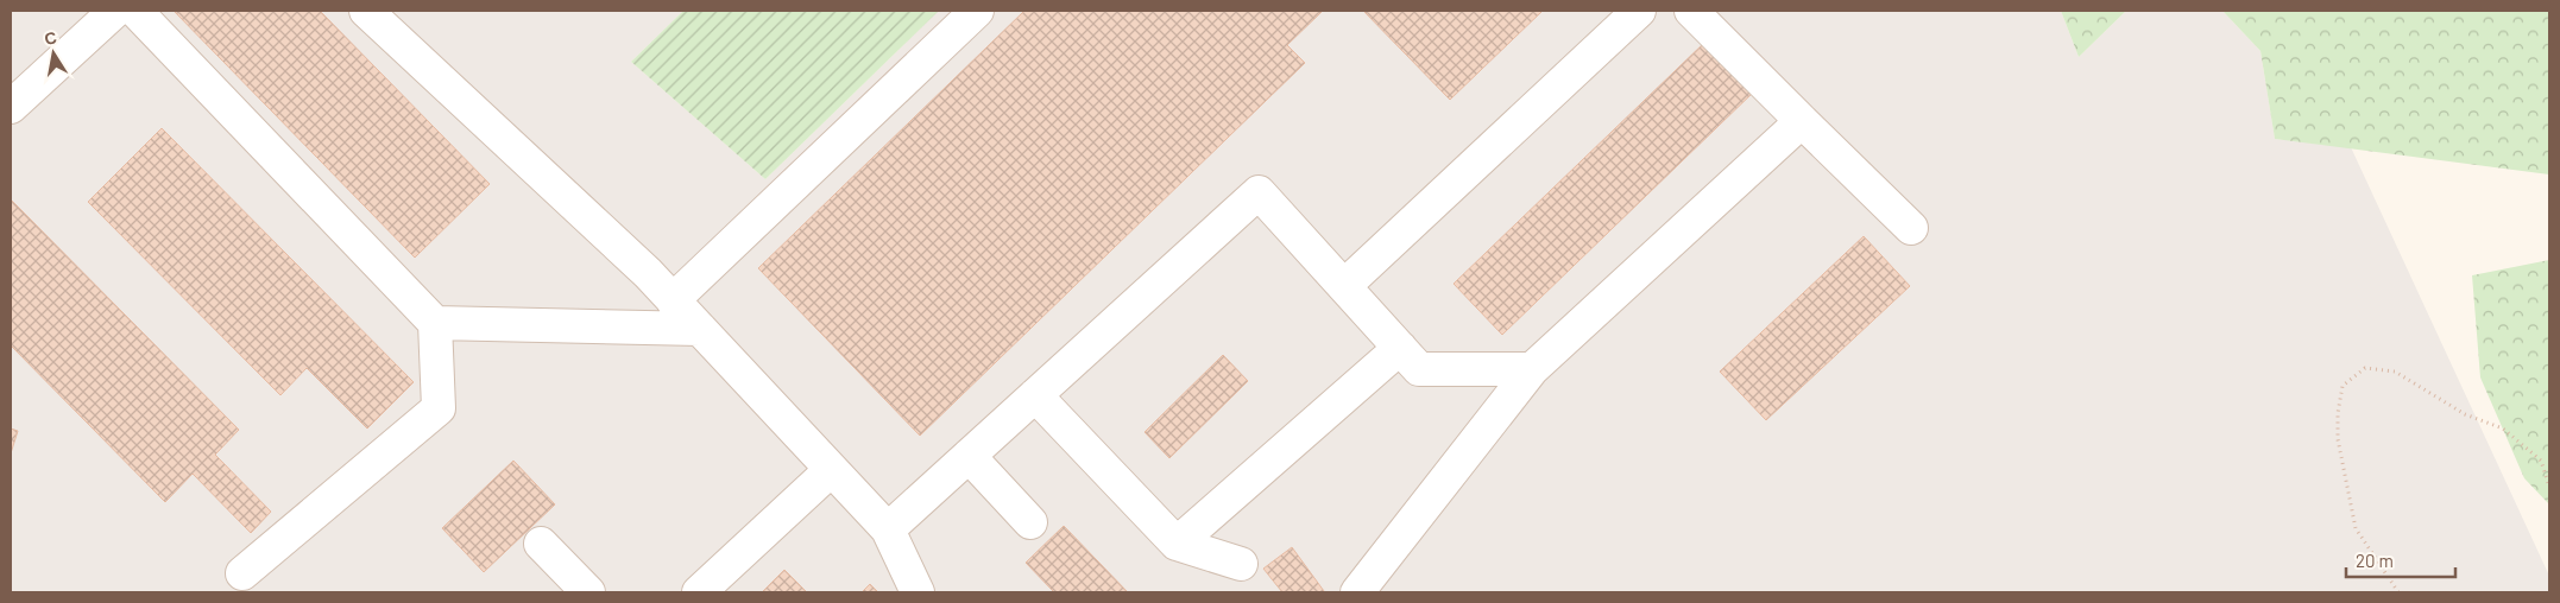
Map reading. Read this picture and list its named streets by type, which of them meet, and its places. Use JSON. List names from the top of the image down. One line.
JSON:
{"scale_bar":"20 m","north":"top"}
